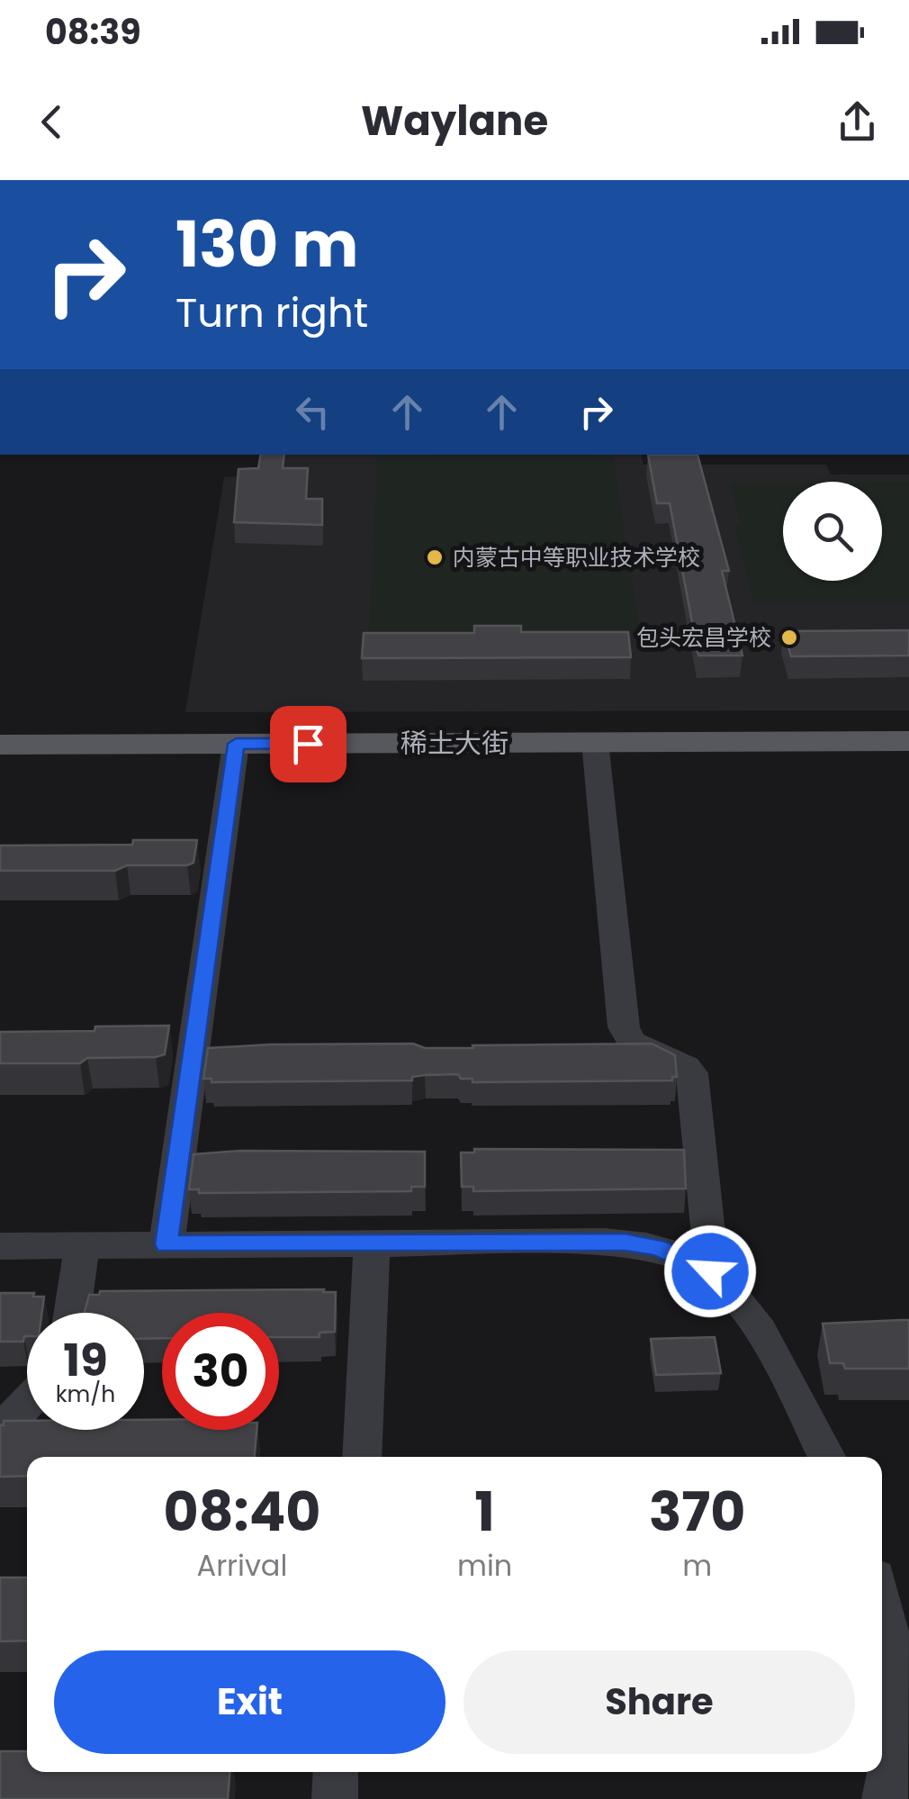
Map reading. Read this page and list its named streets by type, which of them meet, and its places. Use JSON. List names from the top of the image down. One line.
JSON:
{"streets":{"main road":["稀土大街"]},"places":["内蒙古中等职业技术学校","包头宏昌学校"],"page":{"status":"08:39","header":"Waylane","turn":["130 m","Turn right"],"speed":"19 km/h","limit":"30","eta":["08:40","Arrival","1","min","370","m"],"buttons":["Exit","Share"]}}
